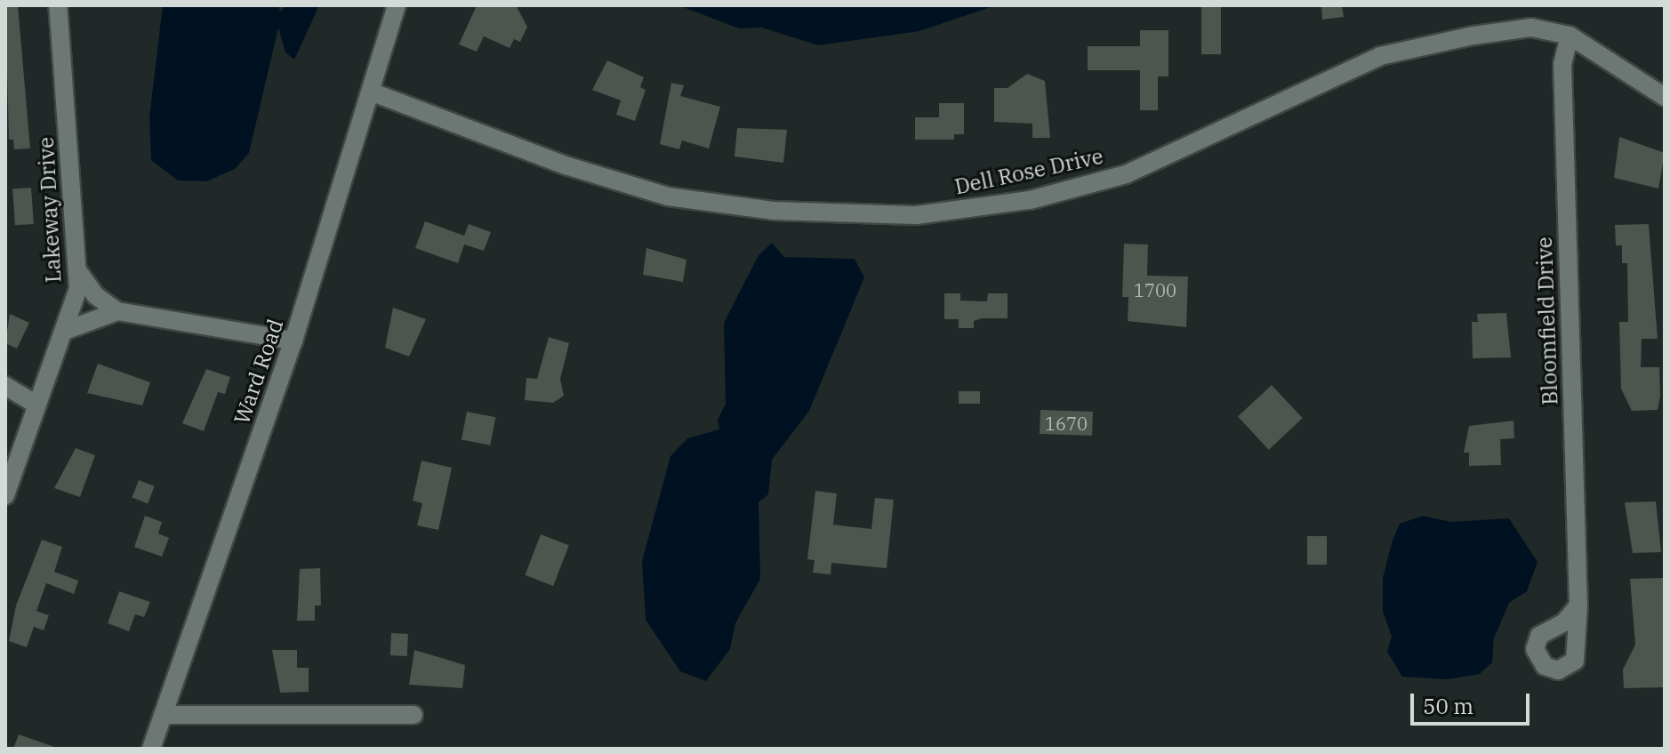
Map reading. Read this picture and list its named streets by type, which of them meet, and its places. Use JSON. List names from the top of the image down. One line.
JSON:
{"streets":{"street":["Dell Rose Drive","Lakeway Drive","Bloomfield Drive","Ward Road"]},"crossings":[["Dell Rose Drive","Bloomfield Drive"],["Dell Rose Drive","Ward Road"]],"house_numbers":["1700","1670"],"scale_bar":"50 m"}
